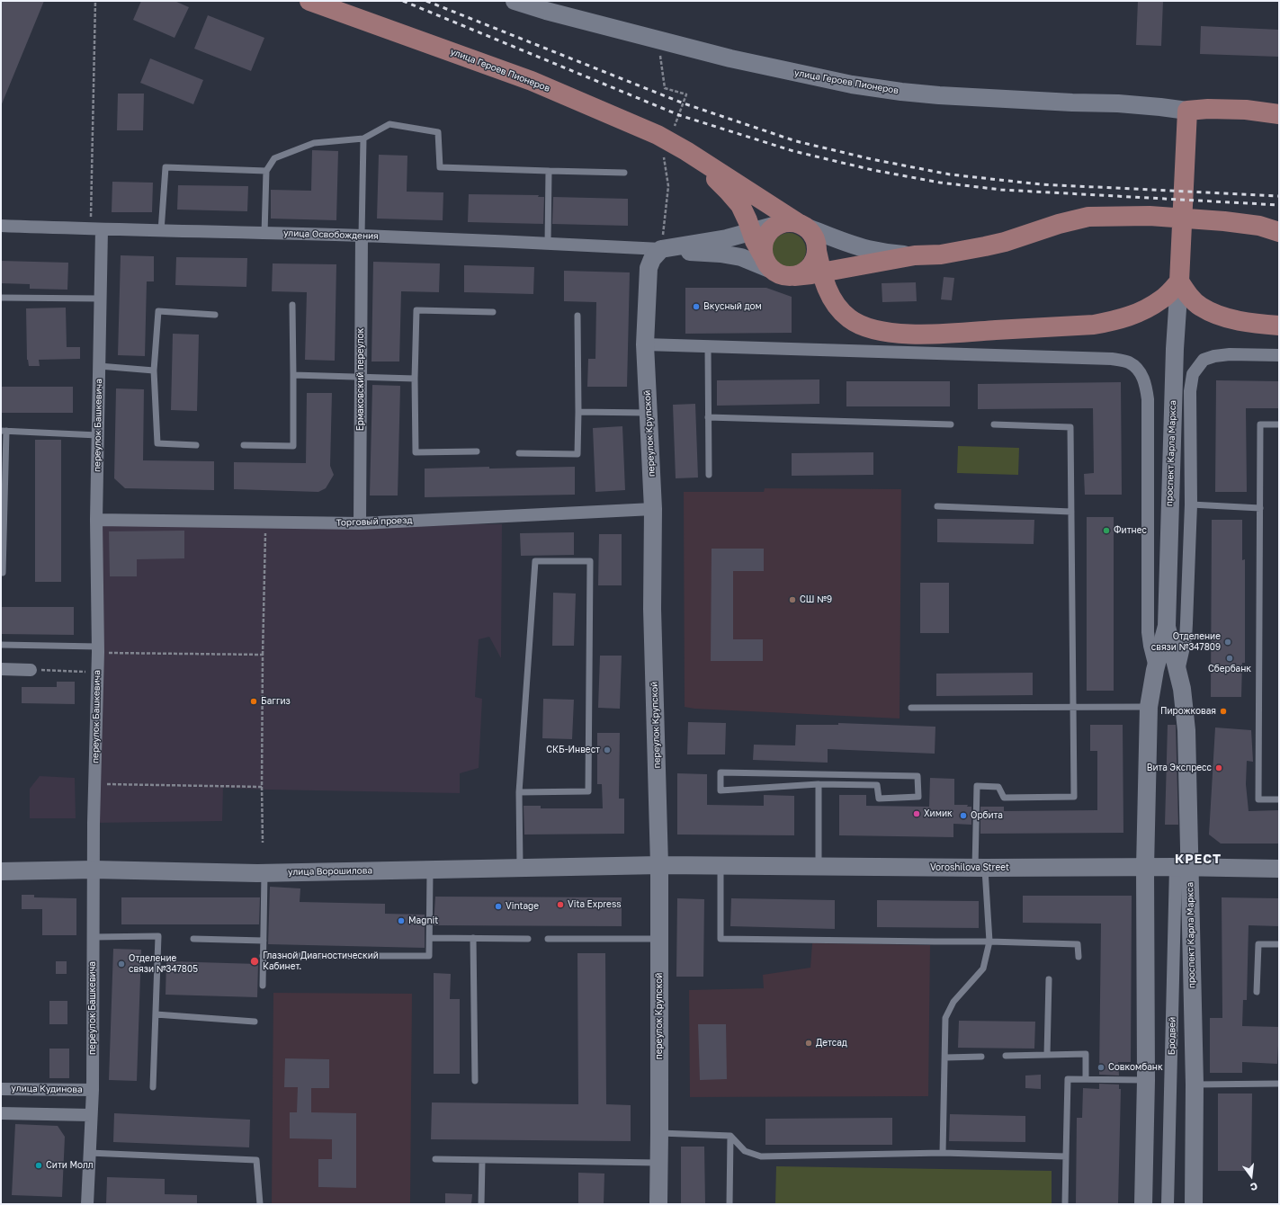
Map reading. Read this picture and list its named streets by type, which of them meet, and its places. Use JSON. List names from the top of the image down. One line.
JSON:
{"streets":{"main road":["улица Героев Пионеров"],"street":["улица Освобождения","Ермаковский переулок","переулок Башкевича","переулок Крупской","проспект Карла Маркса","Торговый проезд","Voroshilova Street","улица Ворошилова","Бродвей","улица Кудинова"]},"crossings":[["улица Освобождения","Ермаковский переулок"],["улица Освобождения","переулок Башкевича"],["улица Освобождения","переулок Крупской"],["Ермаковский переулок","Торговый проезд"],["переулок Башкевича","Торговый проезд"],["переулок Башкевича","улица Ворошилова"],["переулок Башкевича","улица Кудинова"],["переулок Крупской","Торговый проезд"],["переулок Крупской","Voroshilova Street"],["переулок Крупской","улица Ворошилова"],["проспект Карла Маркса","Voroshilova Street"],["проспект Карла Маркса","Бродвей"],["Voroshilova Street","улица Ворошилова"],["Voroshilova Street","Бродвей"]],"districts":["КРЕСТ"],"places":["Вкусный дом","Фитнес","СШ №9","Отделение связи №347809","Сбербанк","Баггиз","Пирожковая","СКБ-Инвест","Вита Экспресс","Химик","Орбита","Vita Express","Vintage","Magnit","Глазной Диагностический Кабинет.","Отделение связи №347805","Детсад","Совкомбанк","Сити Молл"],"north":"bottom"}
